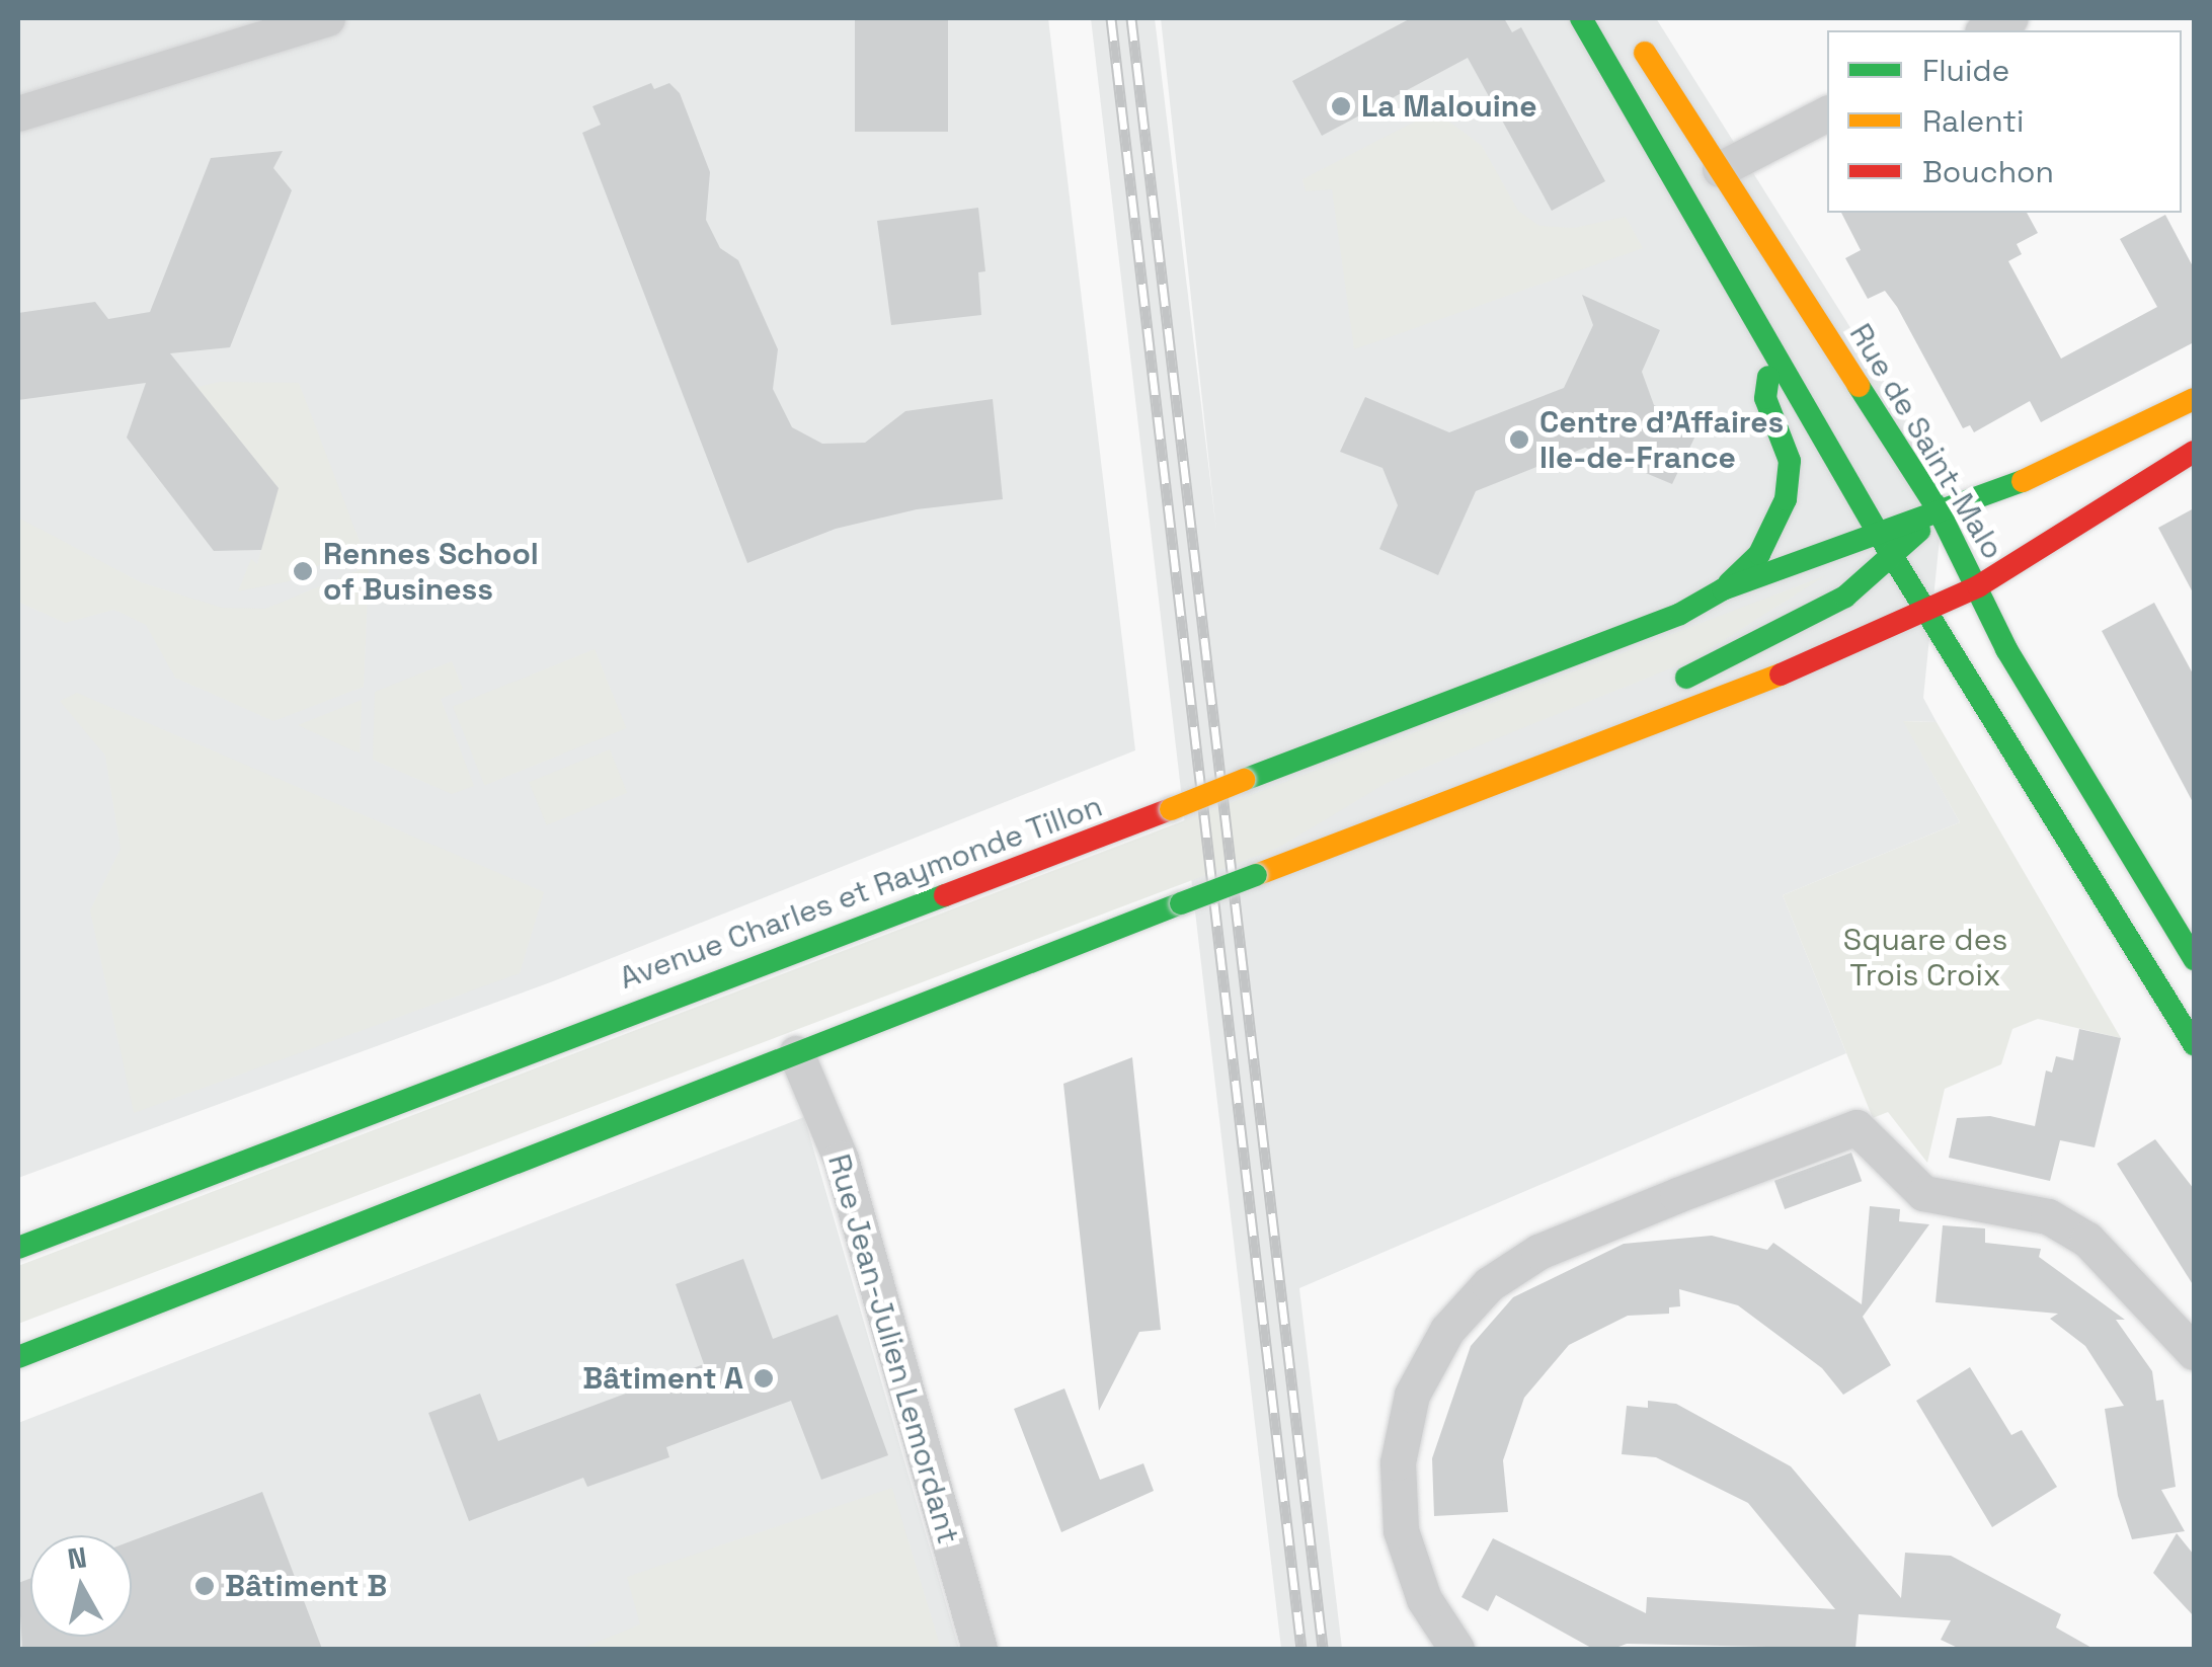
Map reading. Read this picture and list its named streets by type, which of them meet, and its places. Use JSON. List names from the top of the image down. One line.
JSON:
{"streets":{"main road":["Rue de Saint-Malo","Avenue Charles et Raymonde Tillon"],"street":["Rue Jean-Julien Lemordant"]},"crossings":[["Rue de Saint-Malo","Avenue Charles et Raymonde Tillon"]],"parks":["Square des Trois Croix"],"places":["La Malouine","Centre d'Affaires Ile-de-France","Rennes School of Business","Bâtiment A","Bâtiment B"],"legend":["Fluide","Ralenti","Bouchon"],"north":"top"}
